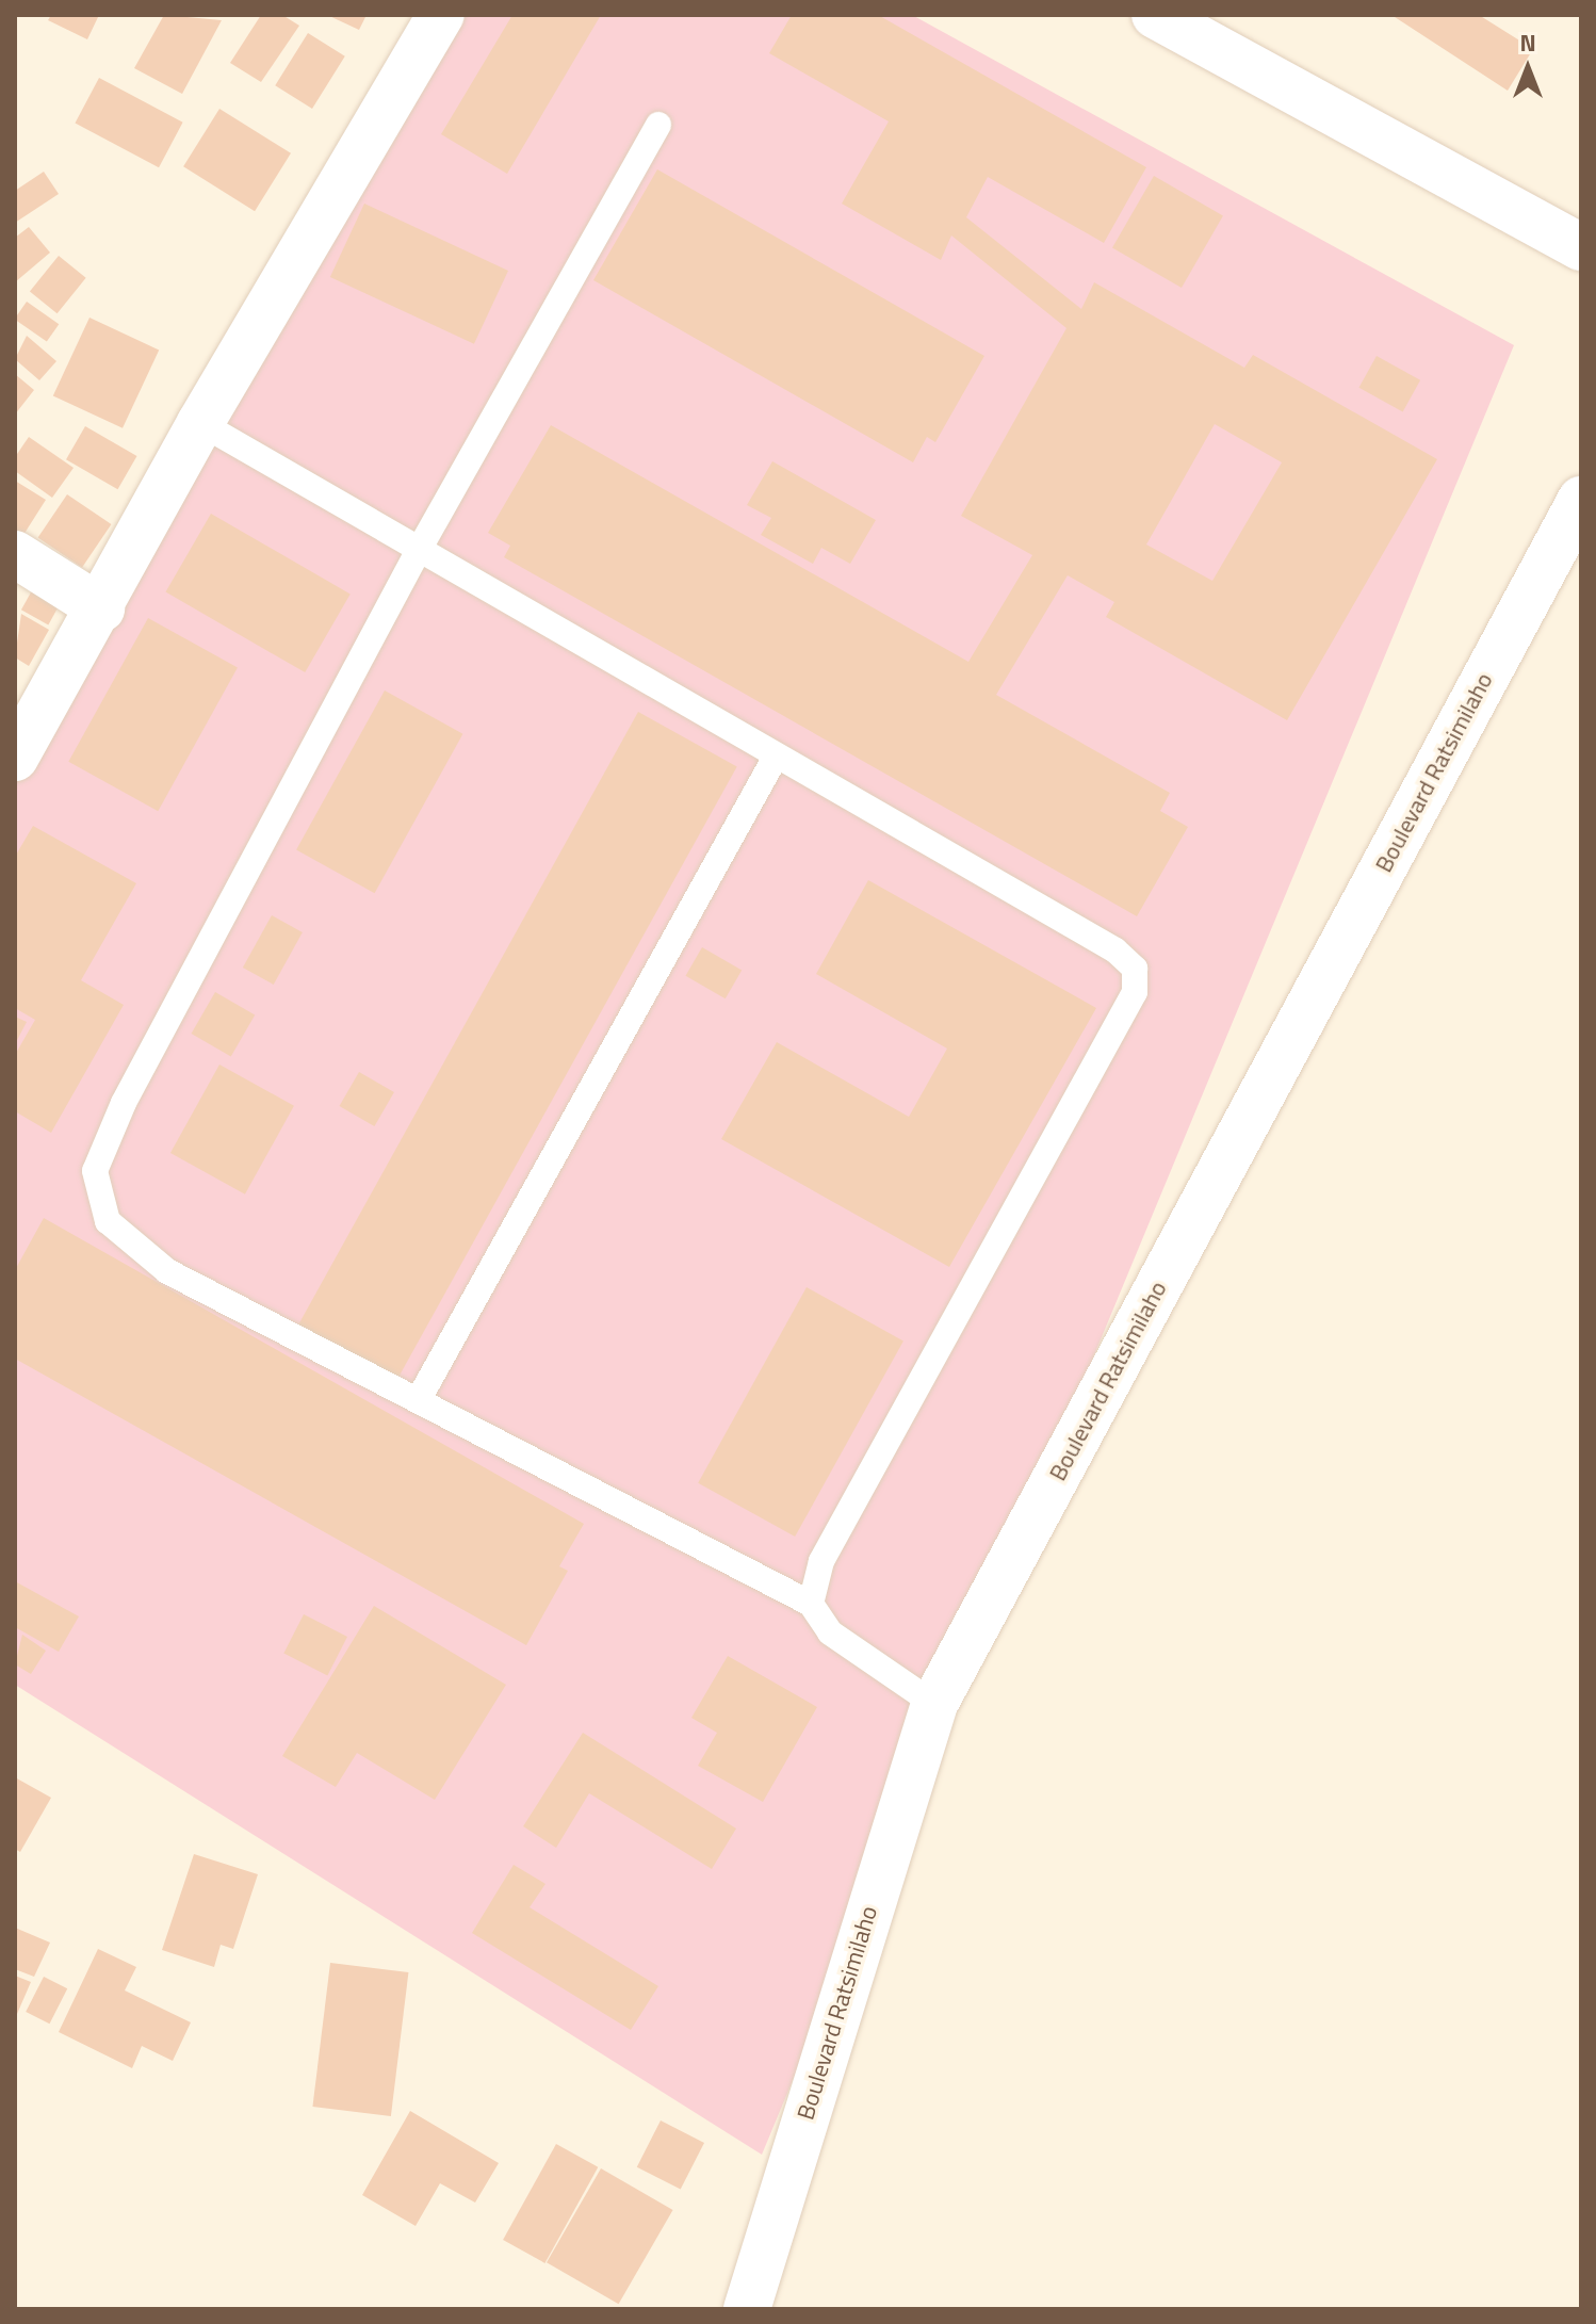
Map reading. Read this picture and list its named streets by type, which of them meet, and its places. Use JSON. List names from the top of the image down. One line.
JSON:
{"streets":{"street":["Boulevard Ratsimilaho"]},"north":"top"}
